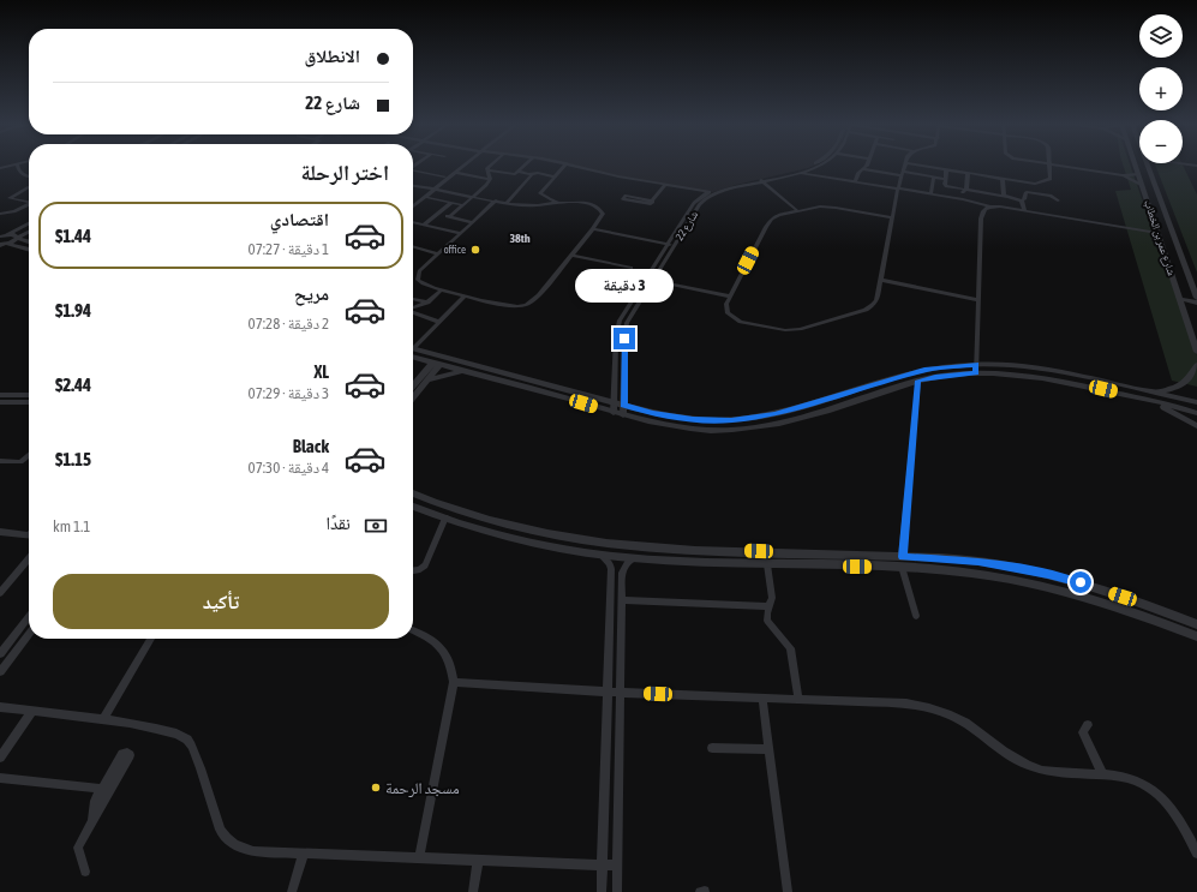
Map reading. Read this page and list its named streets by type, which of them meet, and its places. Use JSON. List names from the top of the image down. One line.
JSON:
{"streets":{"street":["شارع 22","شارع عمر بن الخطاب"]},"districts":["38th"],"places":["office","مسجد الرحمة"],"page":{"map_buttons":["+","−"],"banner":["الانطلاق","شارع 22"],"heading":"اختر الرحلة","list":[{"name":"اقتصادي","note":"1 دقيقة · 07:27","value":"$1.44"},{"name":"مريح","note":"2 دقيقة · 07:28","value":"$1.94"},{"name":"XL","note":"3 دقيقة · 07:29","value":"$2.44"},{"name":"Black","note":"4 دقيقة · 07:30","value":"$1.15"}],"bubble":"3 دقيقة","pay":["نقدًا","1.1 km"],"buttons":"تأكيد"}}
